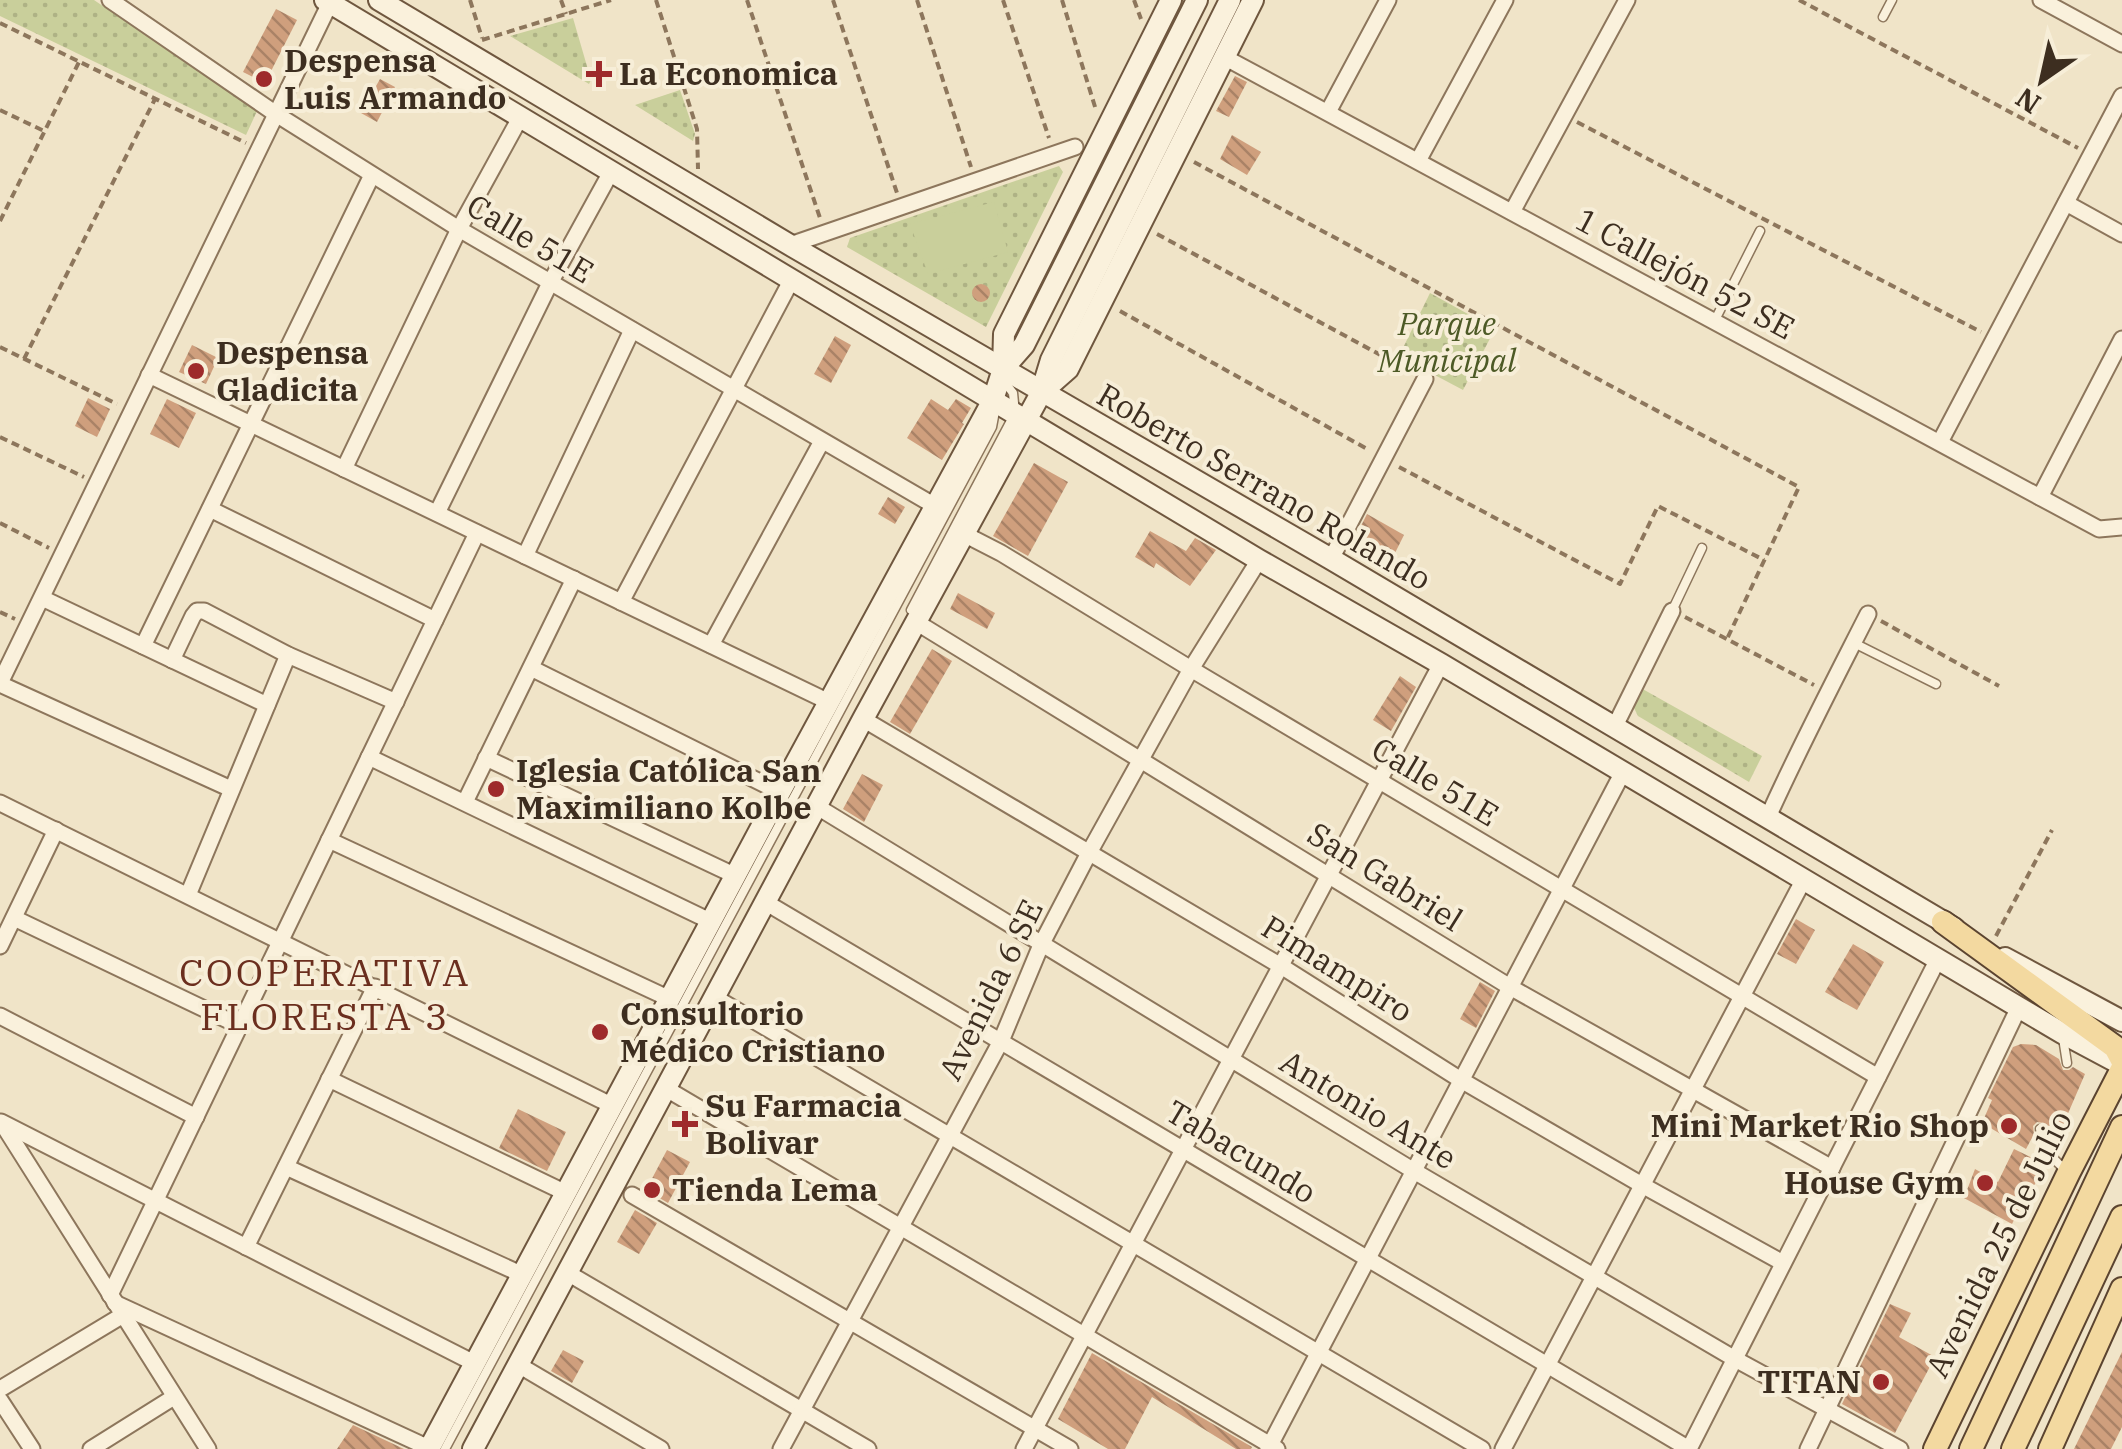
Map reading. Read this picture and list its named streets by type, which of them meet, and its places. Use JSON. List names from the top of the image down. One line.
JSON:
{"streets":{"main road":["Roberto Serrano Rolando","Avenida 25 de Julio"],"street":["Calle 51E","1 Callejón 52 SE","San Gabriel","Pimampiro","Avenida 6 SE","Antonio Ante","Tabacundo"]},"crossings":[["Calle 51E","Avenida 6 SE"],["Roberto Serrano Rolando","Avenida 6 SE"],["Roberto Serrano Rolando","Avenida 25 de Julio"],["San Gabriel","Avenida 6 SE"],["Pimampiro","Avenida 6 SE"],["Avenida 6 SE","Antonio Ante"],["Avenida 6 SE","Tabacundo"]],"districts":["COOPERATIVA FLORESTA 3"],"parks":["Parque Municipal"],"places":{"health":["La Economica","Su Farmacia Bolivar"],"other":["Despensa Luis Armando","Despensa Gladicita","Iglesia Católica San Maximiliano Kolbe","Consultorio Médico Cristiano","Mini Market Rio Shop","House Gym","Tienda Lema","TITAN"]},"north":"bottom left"}
